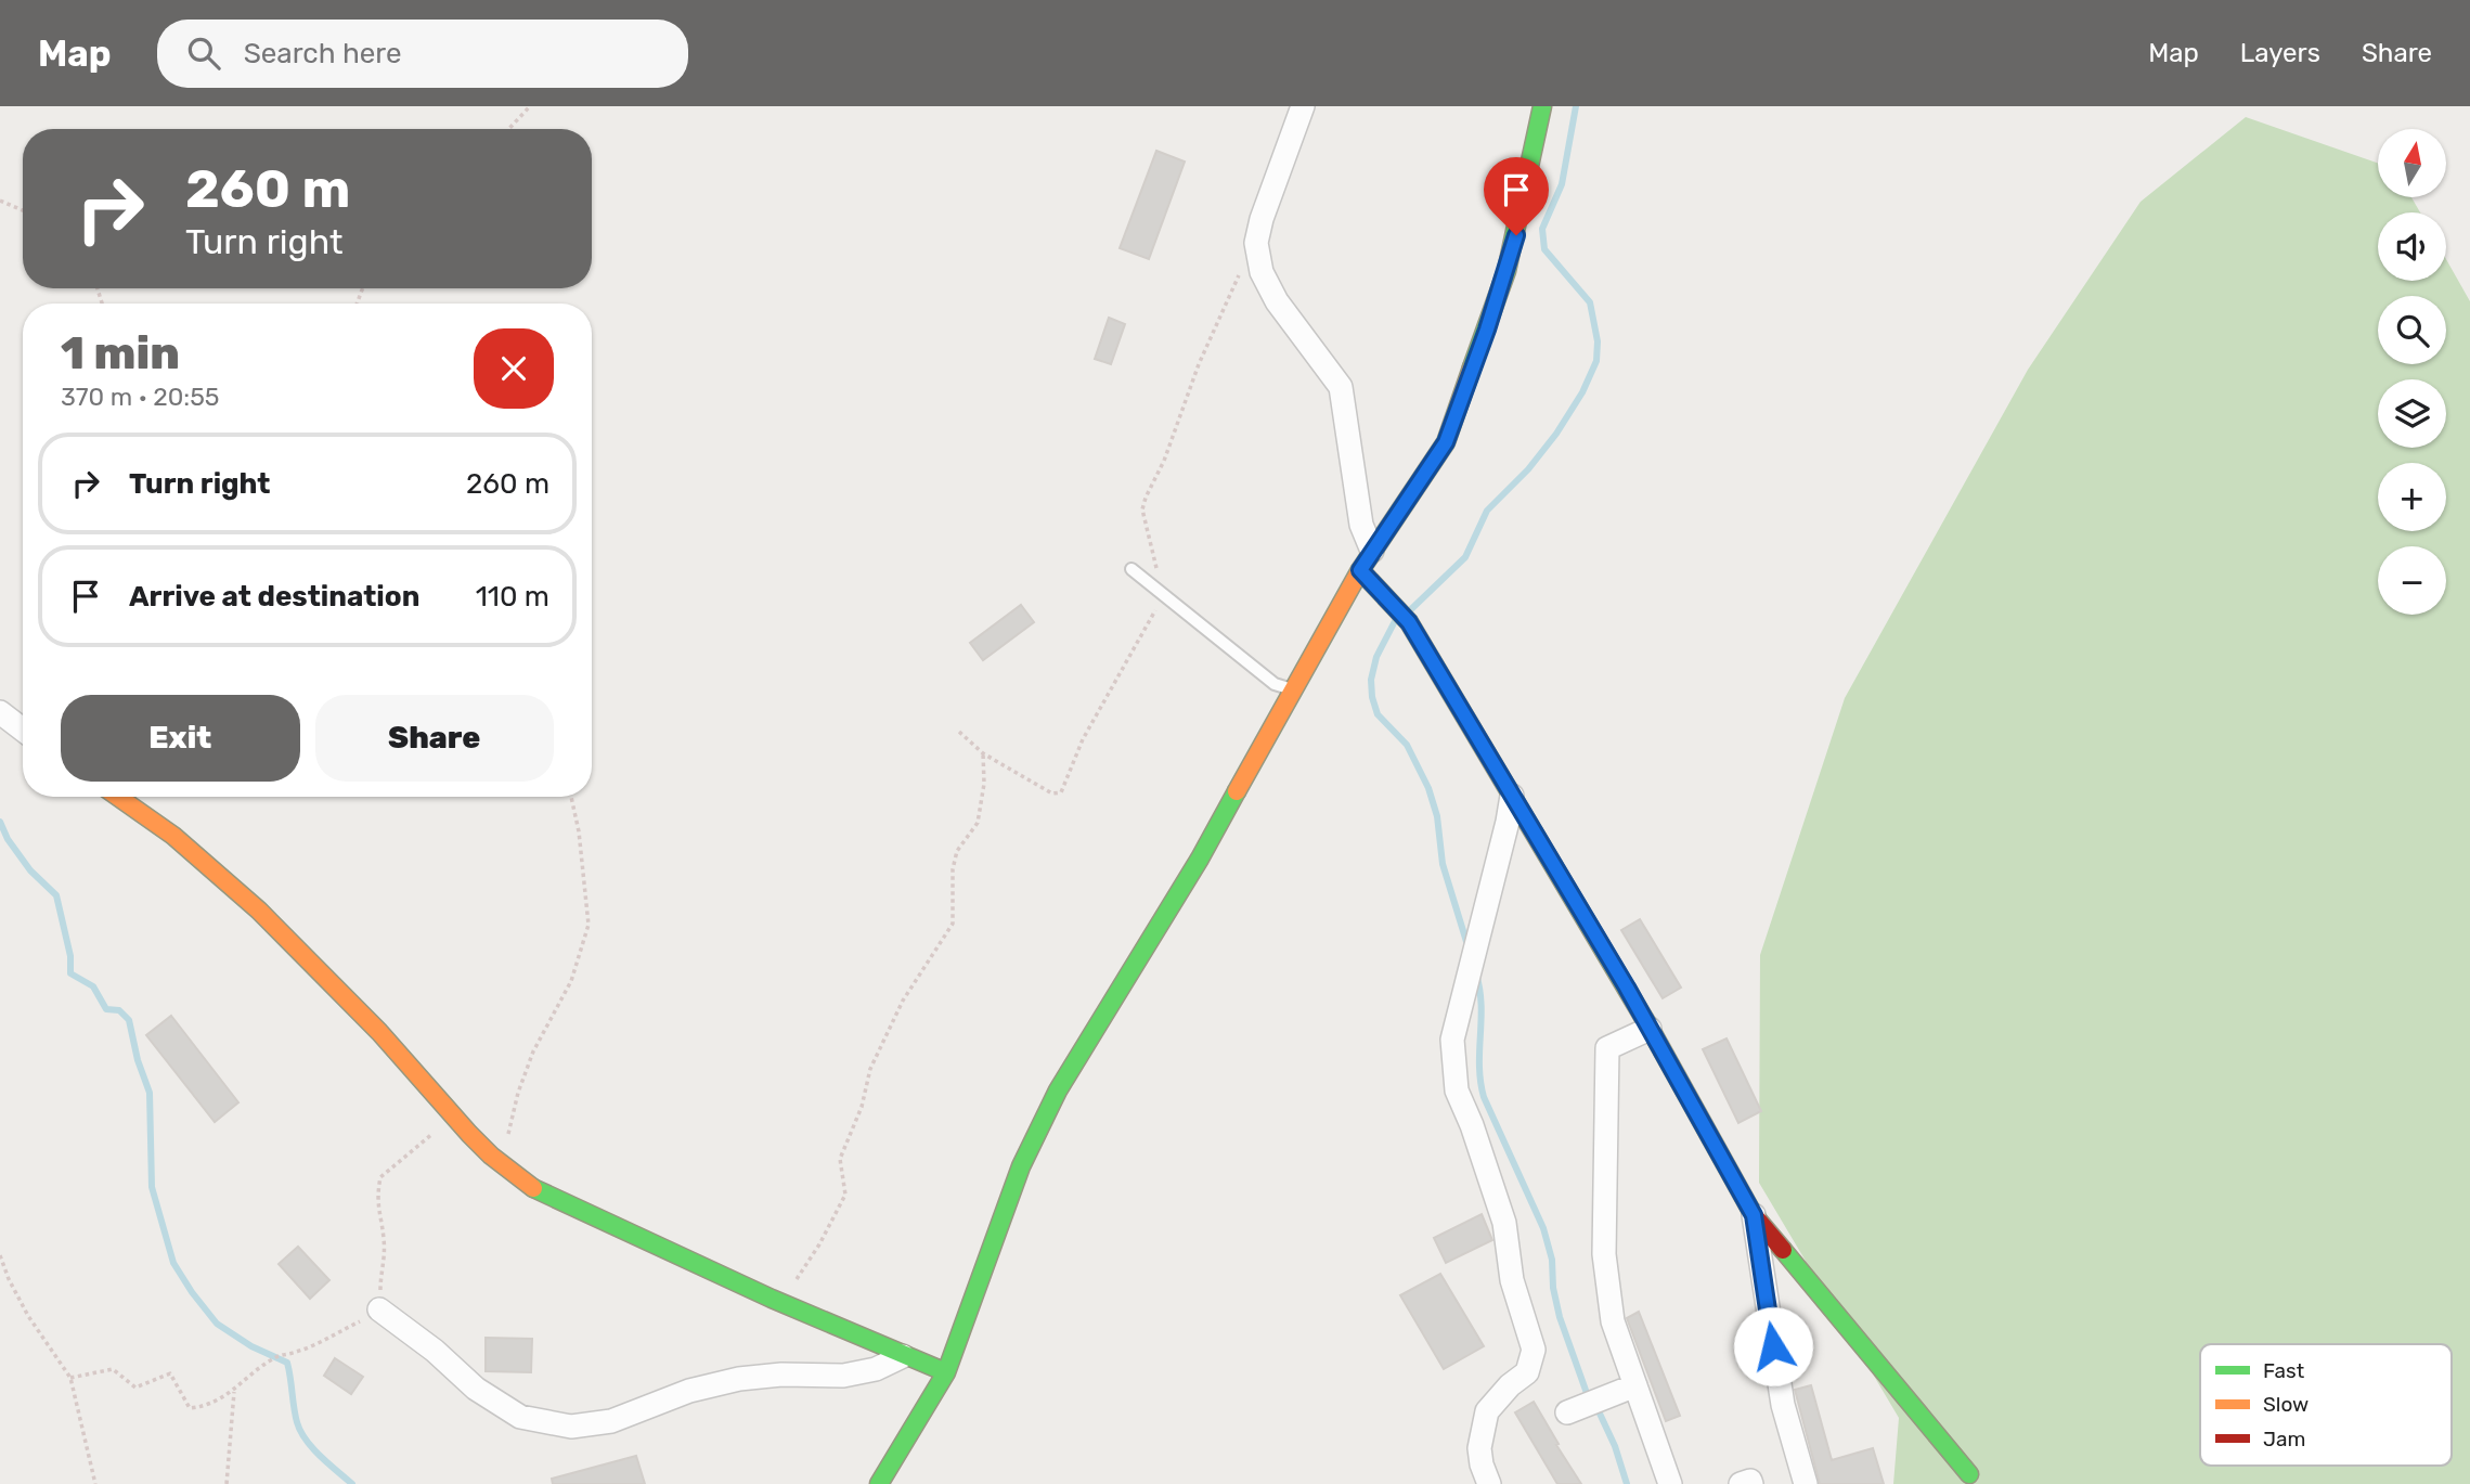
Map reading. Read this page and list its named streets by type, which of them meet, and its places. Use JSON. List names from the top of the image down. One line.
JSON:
{"legend":["Fast","Slow","Jam"],"north":"top","page":{"header":"Map","search":"Search here","nav":["Map","Layers","Share"],"map_buttons":["+","−"],"turn":["260 m","Turn right"],"heading":["1 min","370 m · 20:55"],"list":[{"name":"Turn right","value":"260 m"},{"name":"Arrive at destination","value":"110 m"}],"buttons":["Exit","Share"]}}
